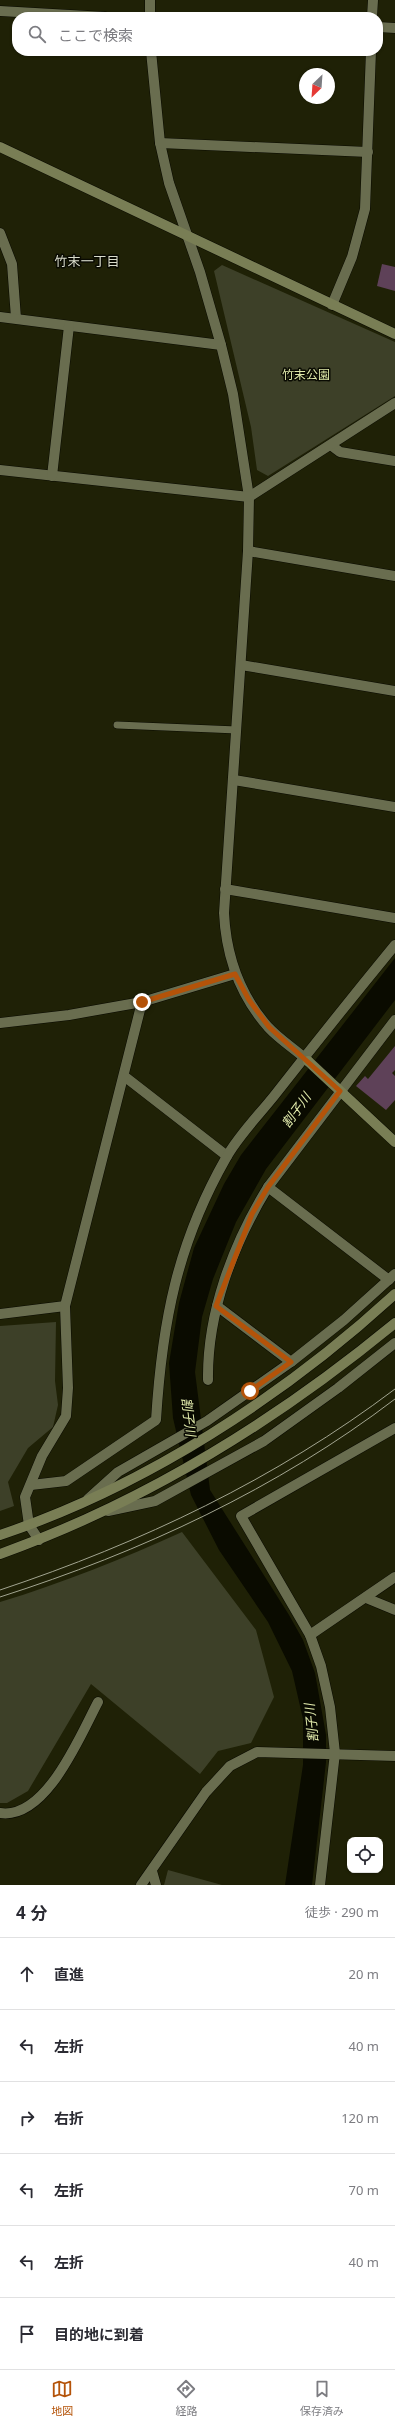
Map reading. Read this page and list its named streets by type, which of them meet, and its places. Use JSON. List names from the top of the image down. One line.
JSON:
{"districts":["竹末一丁目"],"water":["割子川"],"parks":["竹末公園"],"north":"bottom left","page":{"search":"ここで検索","heading":["4 分","徒歩 · 290 m"],"list":[["直進","20 m"],["左折","40 m"],["右折","120 m"],["左折","70 m"],["左折","40 m"],"目的地に到着"],"nav":["地図","経路","保存済み"]}}
